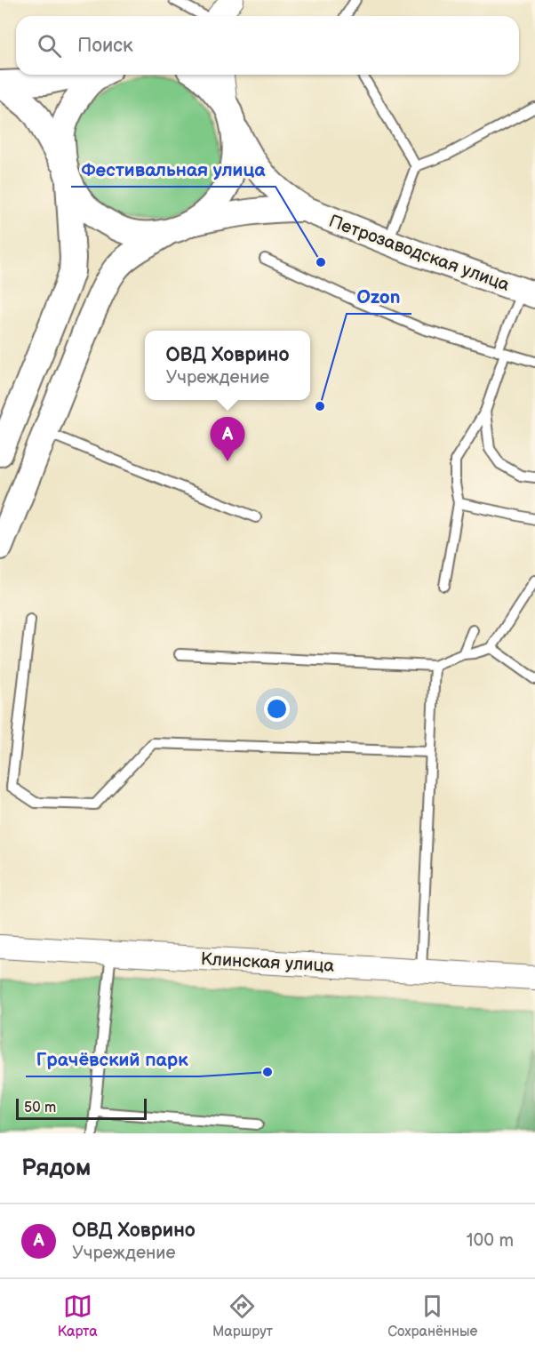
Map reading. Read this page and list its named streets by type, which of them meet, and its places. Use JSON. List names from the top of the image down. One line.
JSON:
{"streets":{"main road":["Петрозаводская улица"],"street":["Клинская улица"]},"places":["Фестивальная улица","Ozon","Грачёвский парк"],"scale_bar":"50 m","page":{"search":"Поиск","popup":["ОВД Ховрино","Учреждение"],"pins":"A","scale":"50 m","heading":"Рядом","list":[{"mark":"A","name":"ОВД Ховрино","note":"Учреждение","value":"100 m"}],"nav":["Карта","Маршрут","Сохранённые"]}}
